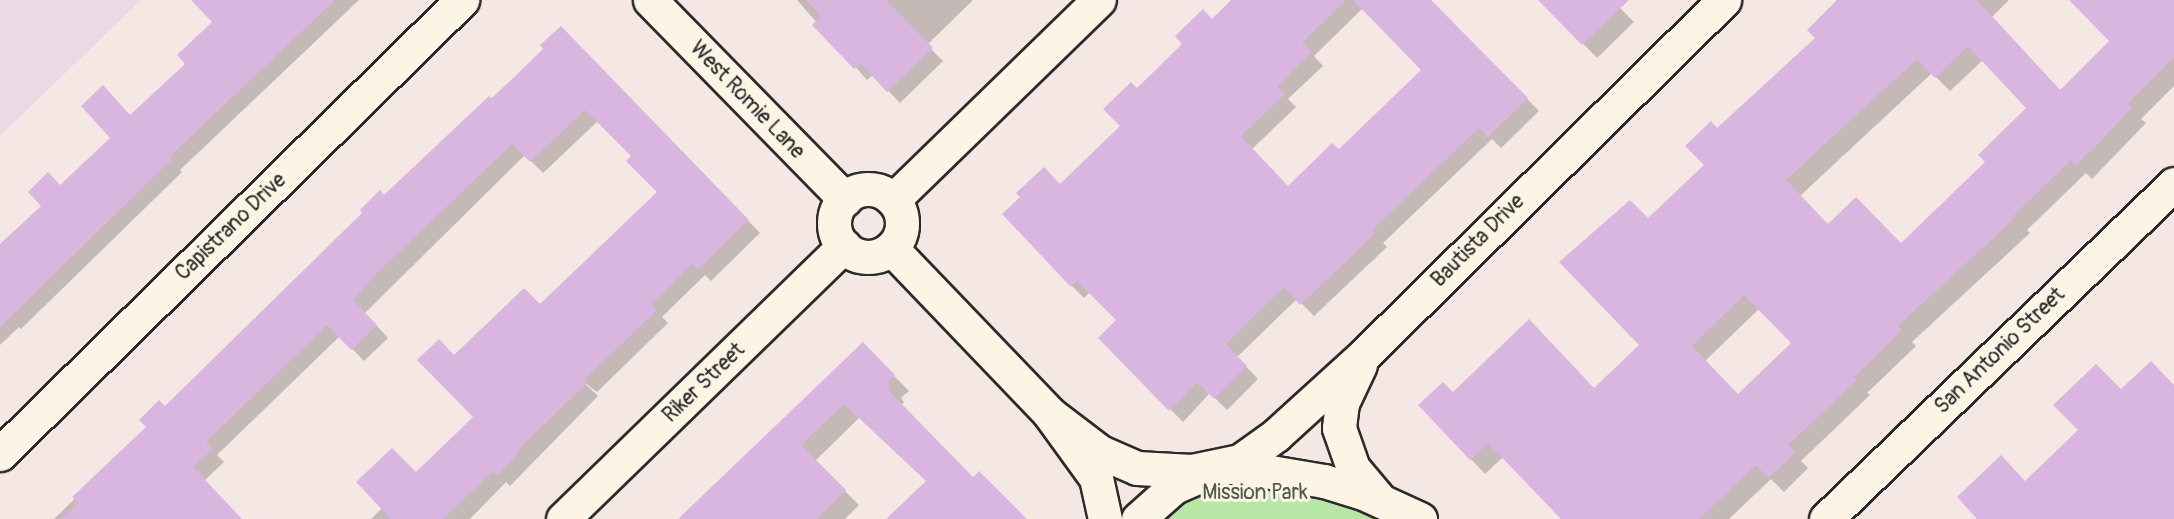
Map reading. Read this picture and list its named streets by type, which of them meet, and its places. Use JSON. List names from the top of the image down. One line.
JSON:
{"streets":{"street":["West Romie Lane","Capistrano Drive","Bautista Drive","San Antonio Street","Riker Street"]},"crossings":[["West Romie Lane","Riker Street"]],"parks":["Mission Park"]}
